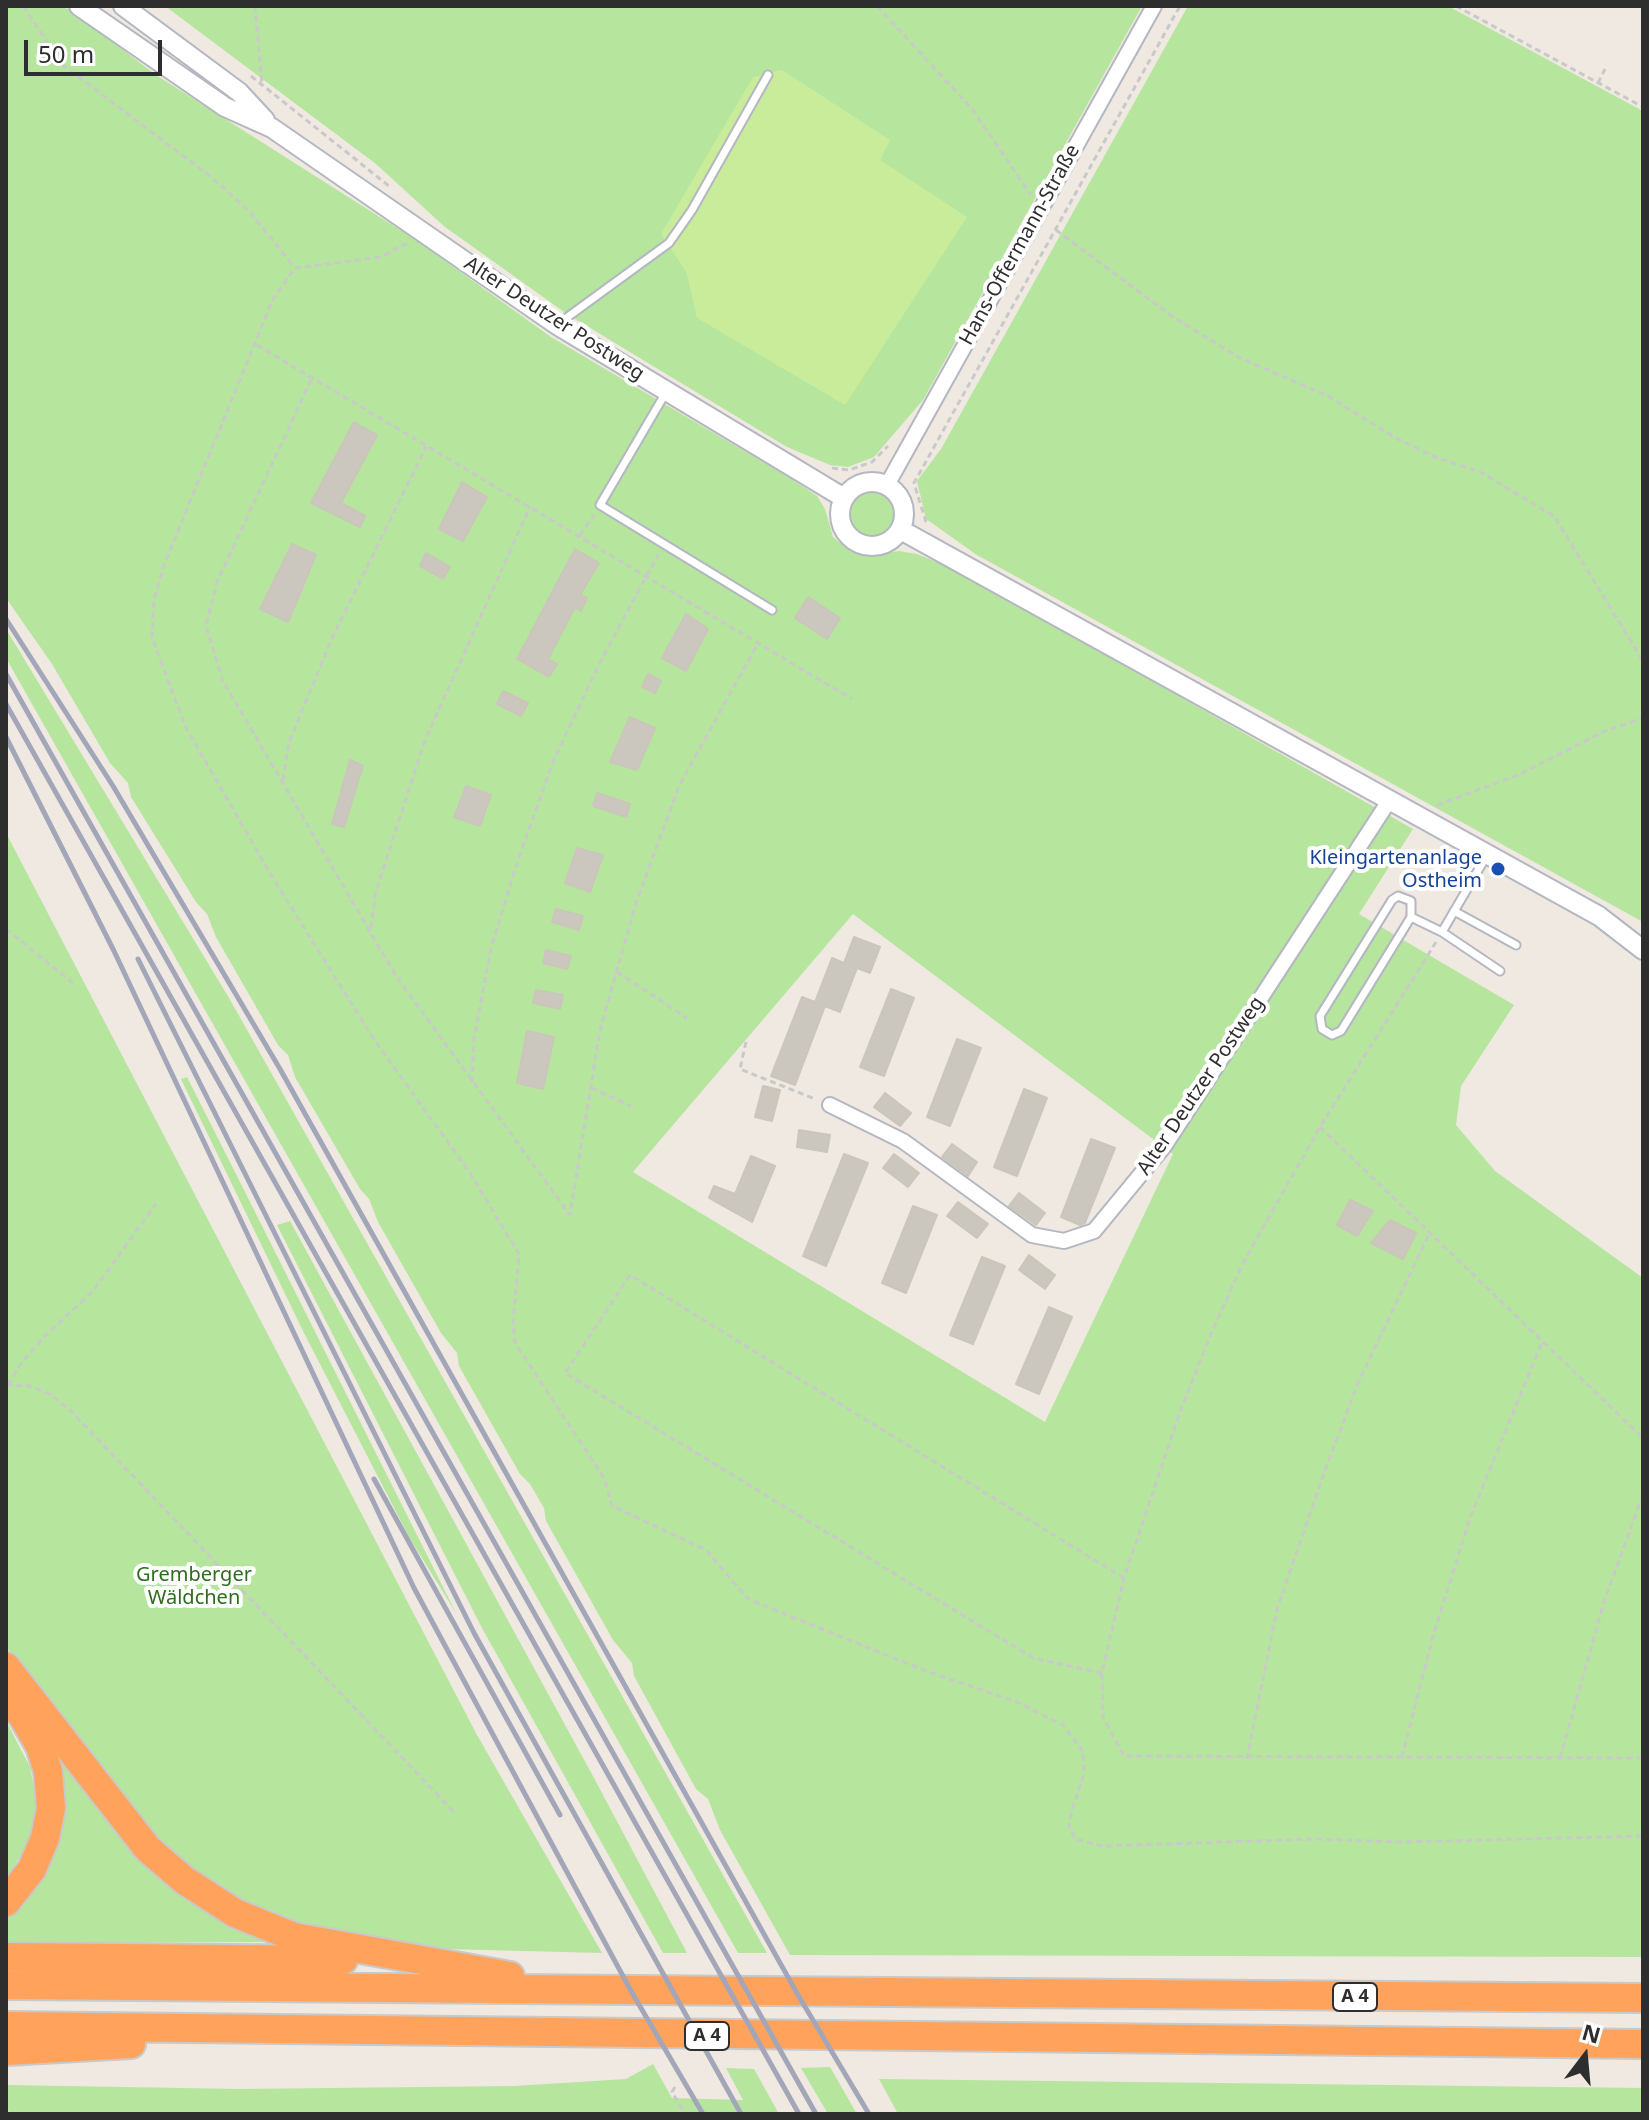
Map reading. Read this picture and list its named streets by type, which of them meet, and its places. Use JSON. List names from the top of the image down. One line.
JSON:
{"streets":{"highway":["A 4"],"street":["Hans-Offermann-Straße","Alter Deutzer Postweg"]},"crossings":[["Hans-Offermann-Straße","Alter Deutzer Postweg"]],"parks":["Gremberger Wäldchen"],"places":["Kleingartenanlage Ostheim"],"scale_bar":"50 m","north":"top"}
